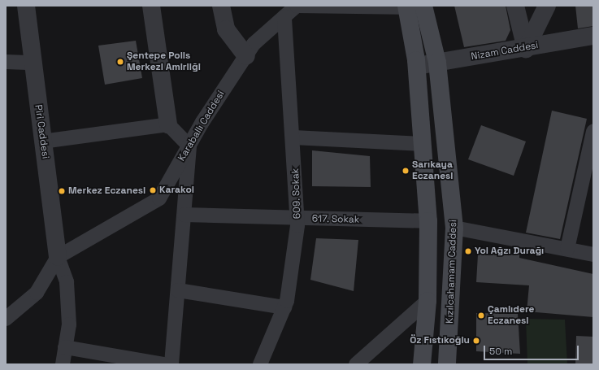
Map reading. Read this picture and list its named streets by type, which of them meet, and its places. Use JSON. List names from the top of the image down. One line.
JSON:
{"streets":{"main road":["Kızılcahamam Caddesi"],"street":["Nizam Caddesi","Karaballı Caddesi","Piri Caddesi","609. Sokak","617. Sokak"]},"crossings":[["Nizam Caddesi","Kızılcahamam Caddesi"],["Karaballı Caddesi","Piri Caddesi"],["Karaballı Caddesi","609. Sokak"],["Karaballı Caddesi","Kızılcahamam Caddesi"],["609. Sokak","617. Sokak"]],"places":["Şentepe Polis Merkezi Amirliği","Sarıkaya Eczanesi","Karakol","Merkez Eczanesi","Yol Ağzı Durağı","Çamlıdere Eczanesi","Öz Fıstıkoğlu"],"scale_bar":"50 m"}
